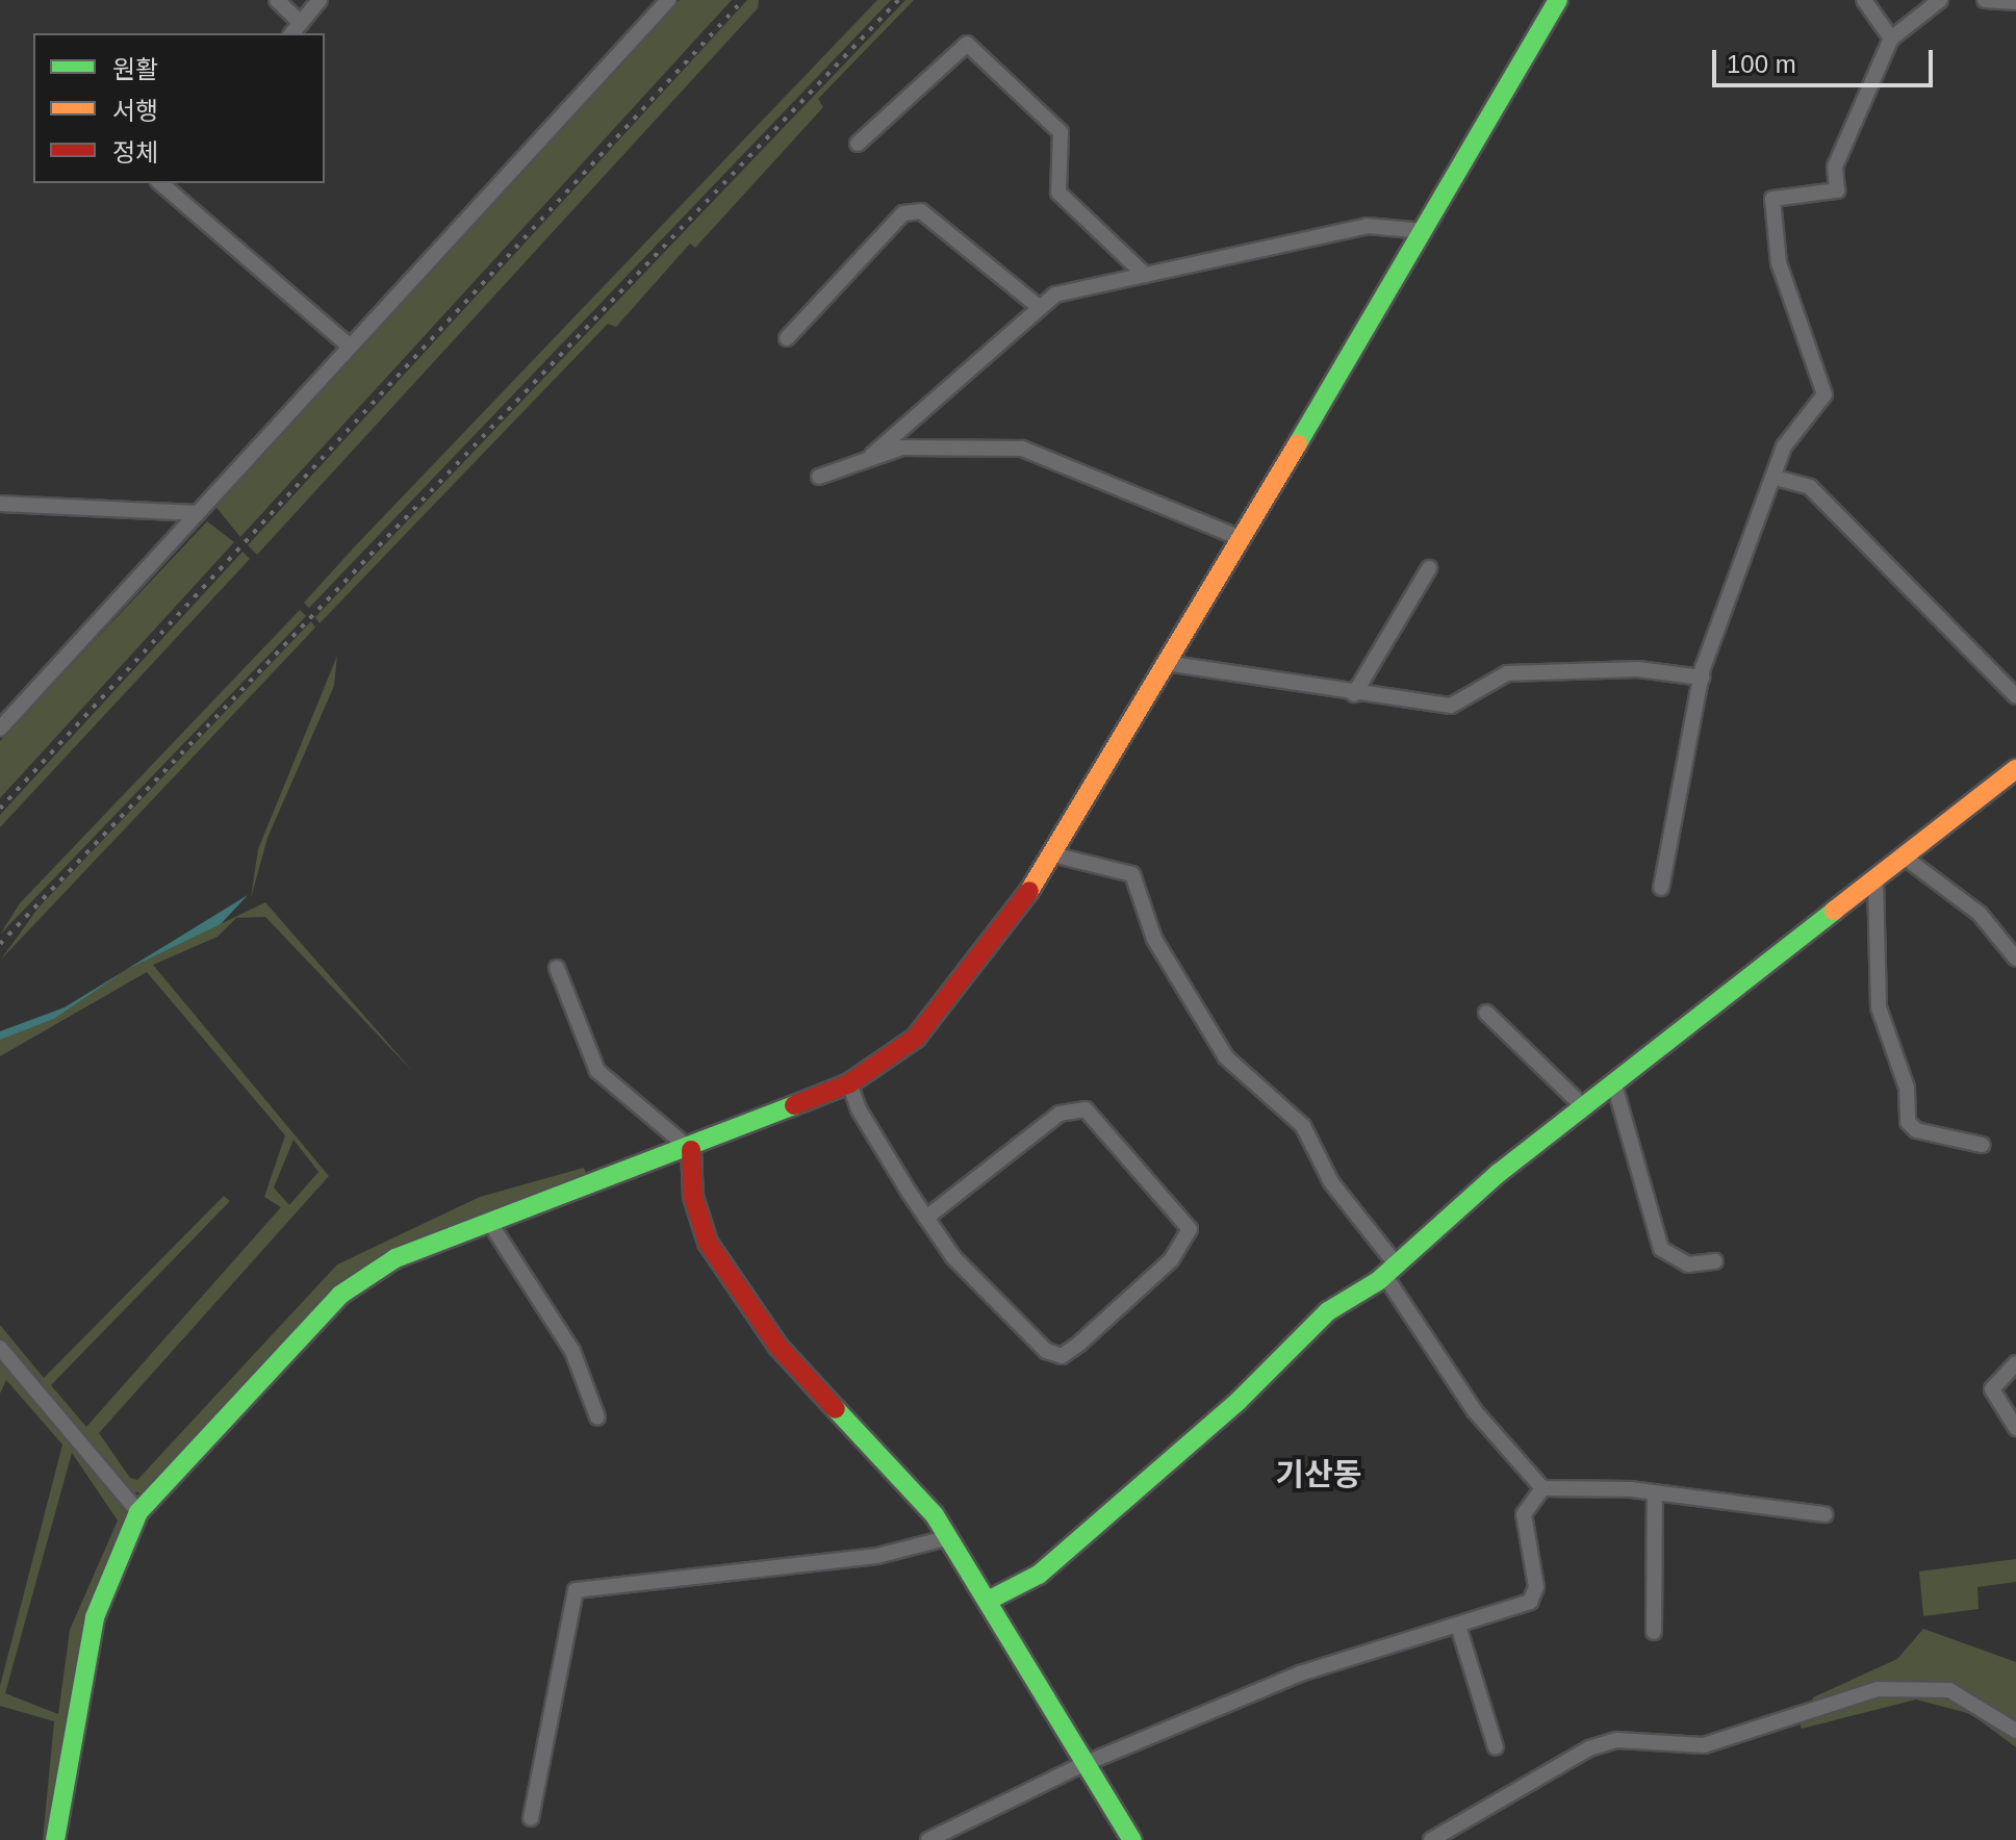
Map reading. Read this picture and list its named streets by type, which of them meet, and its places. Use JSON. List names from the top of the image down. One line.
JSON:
{"districts":["기산동"],"legend":["원활","서행","정체"],"scale_bar":"100 m"}
